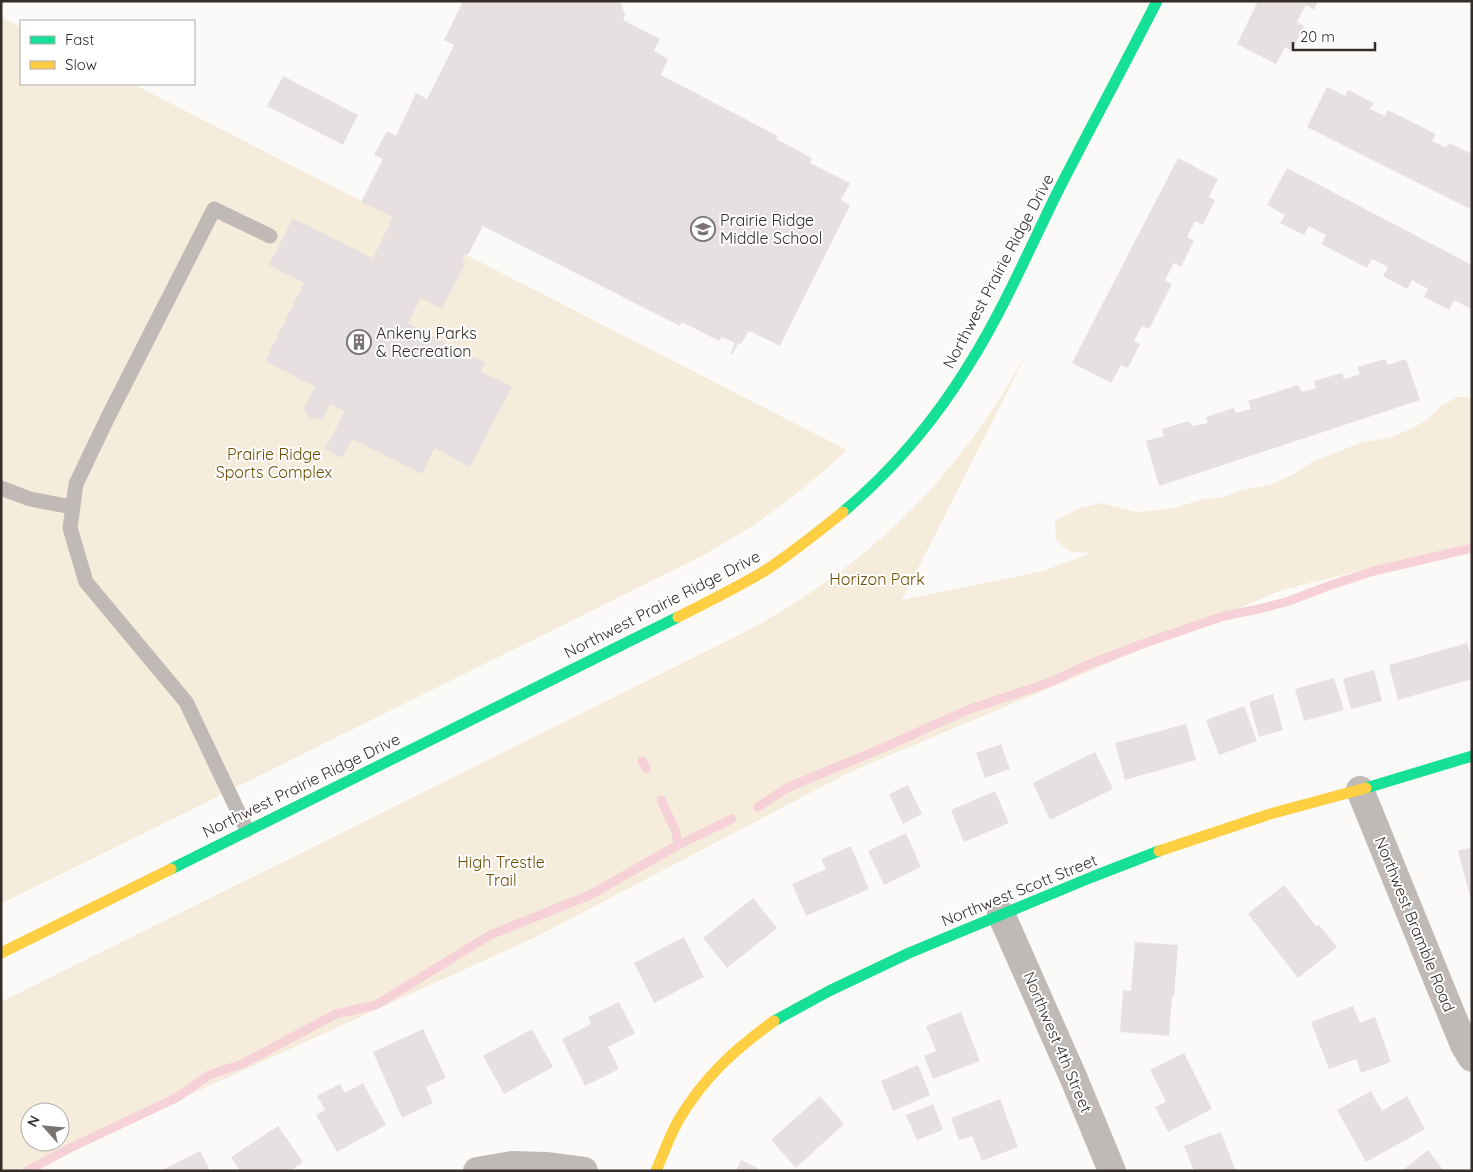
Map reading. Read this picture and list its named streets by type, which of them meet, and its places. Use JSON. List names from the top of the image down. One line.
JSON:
{"streets":{"street":["Northwest Prairie Ridge Drive","Northwest Scott Street","Northwest Bramble Road","Northwest 4th Street"]},"crossings":[["Northwest Scott Street","Northwest Bramble Road"],["Northwest Scott Street","Northwest 4th Street"]],"parks":["Prairie Ridge Sports Complex","Horizon Park","High Trestle Trail"],"places":{"school or university":["Prairie Ridge Middle School"],"building":["Ankeny Parks & Recreation"]},"legend":["Fast","Slow"],"scale_bar":"20 m","north":"top left"}
